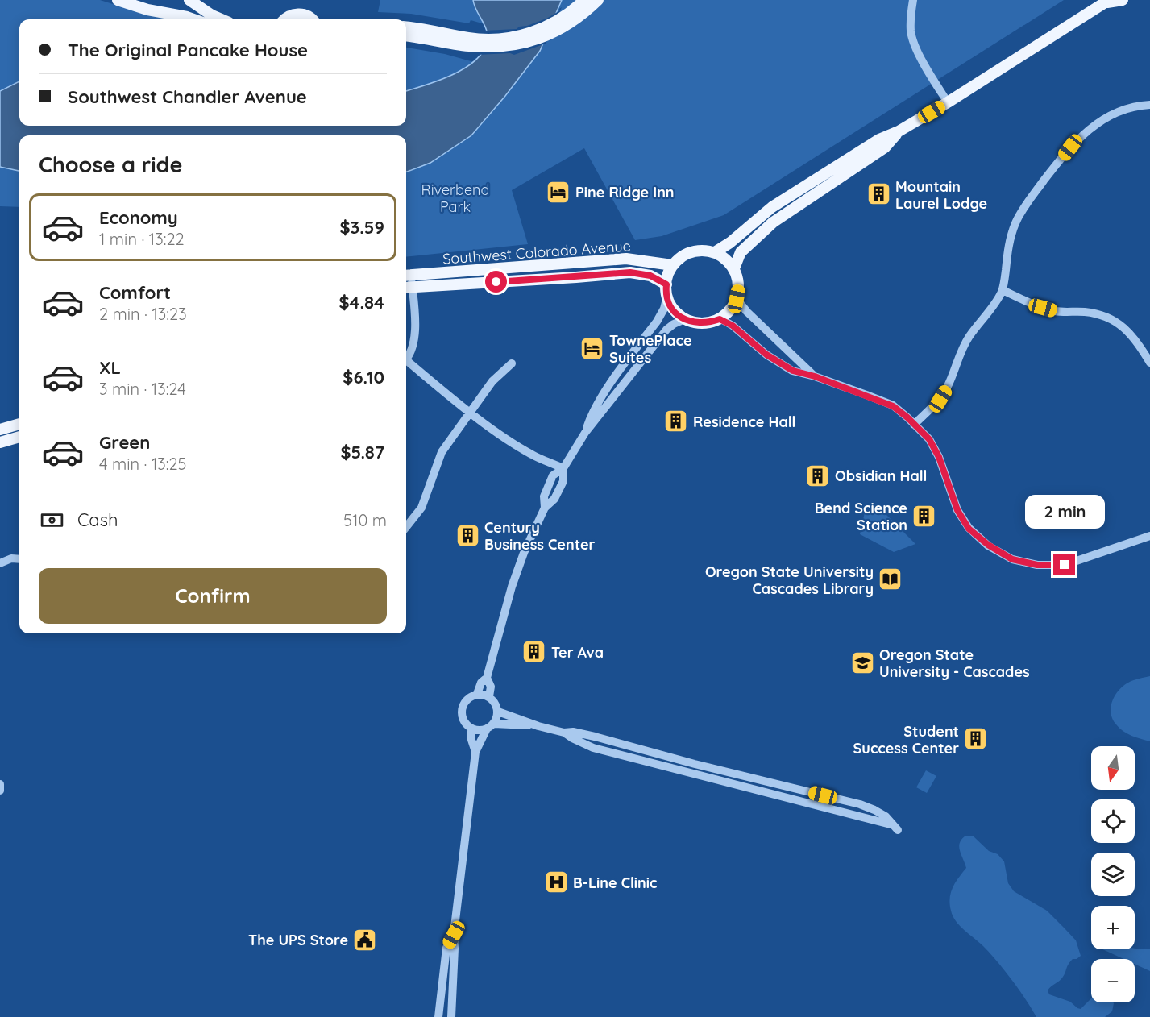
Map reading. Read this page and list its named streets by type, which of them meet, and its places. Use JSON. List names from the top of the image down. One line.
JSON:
{"streets":{"main road":["Southwest Colorado Avenue"]},"parks":["Riverbend Park"],"places":{"hotel":["Pine Ridge Inn","TownePlace Suites"],"building":["Mountain Laurel Lodge","Residence Hall","Obsidian Hall","Bend Science Station","Century Business Center","Ter Ava","Student Success Center"],"library":["Oregon State University Cascades Library"],"school or university":["Oregon State University - Cascades"],"hospital":["B-Line Clinic"],"public building":["The UPS Store"]},"north":"bottom","page":{"banner":["The Original Pancake House","Southwest Chandler Avenue"],"heading":"Choose a ride","list":[{"name":"Economy","note":"1 min · 13:22","value":"$3.59"},{"name":"Comfort","note":"2 min · 13:23","value":"$4.84"},{"name":"XL","note":"3 min · 13:24","value":"$6.10"},{"name":"Green","note":"4 min · 13:25","value":"$5.87"}],"pay":["Cash","510 m"],"bubble":"2 min","buttons":"Confirm","map_buttons":["+","−"]}}
